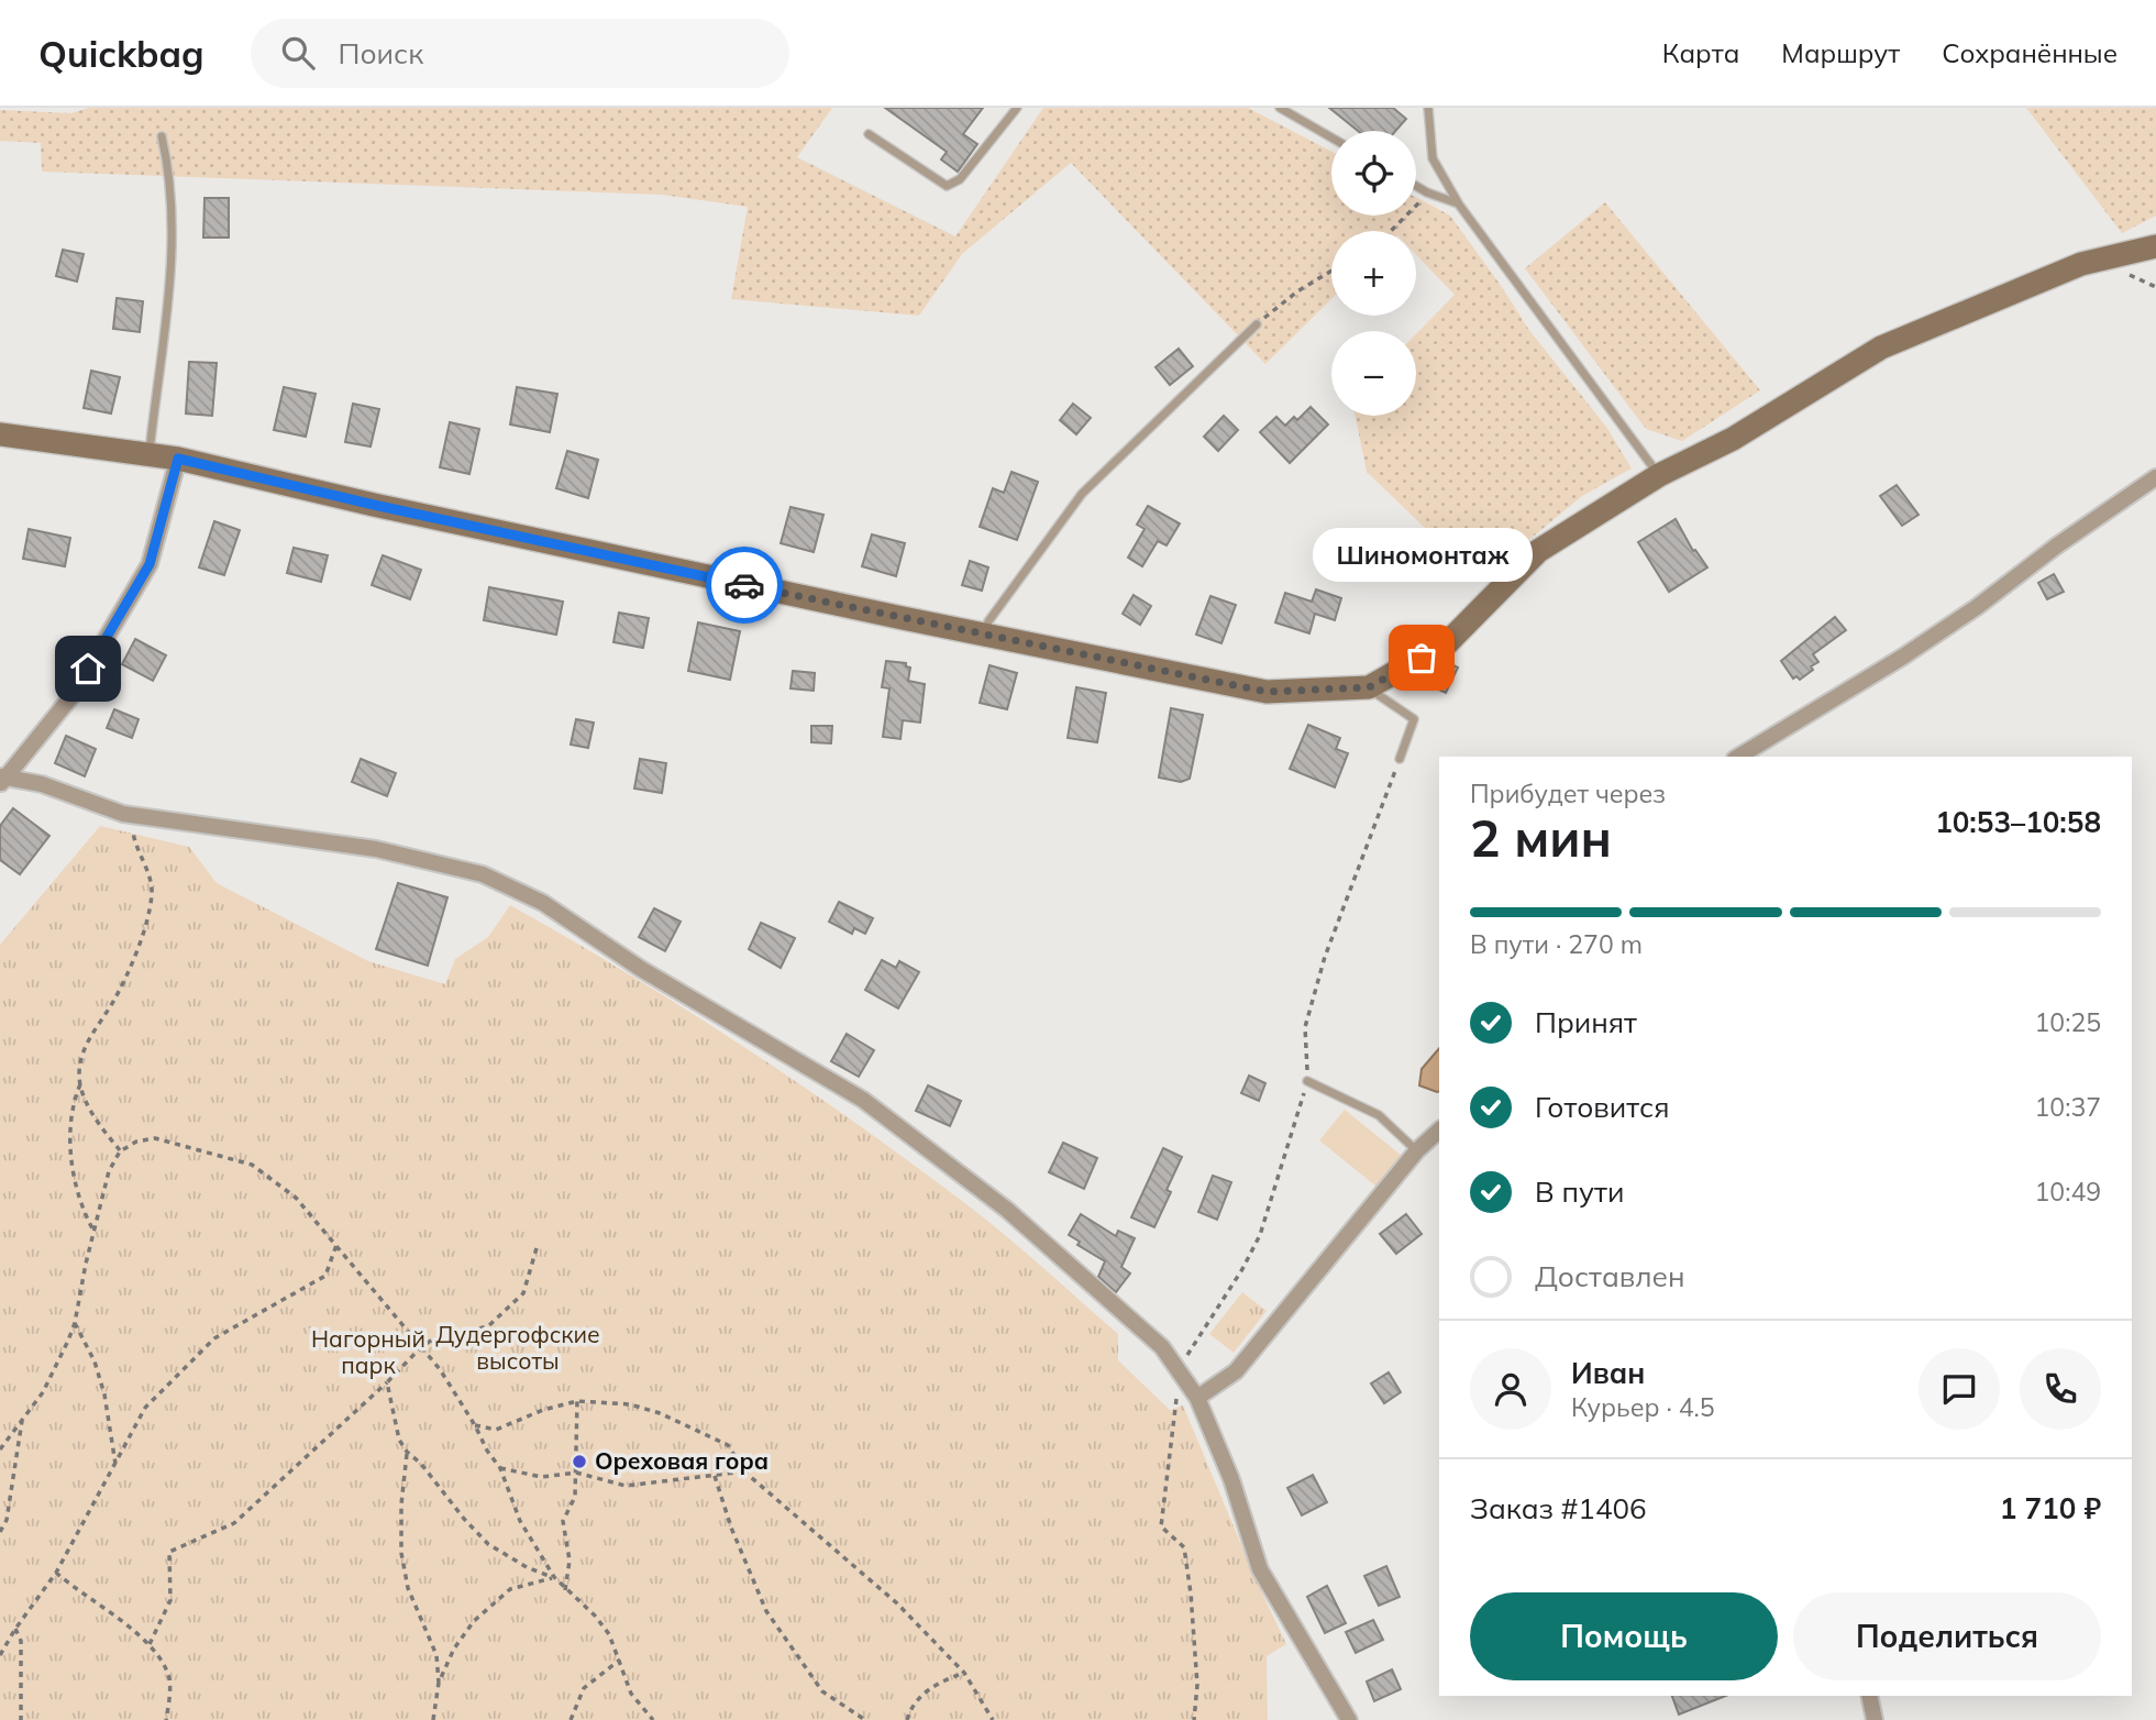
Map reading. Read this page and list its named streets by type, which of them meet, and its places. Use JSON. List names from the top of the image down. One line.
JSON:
{"parks":["Дудергофские высоты","Нагорный парк"],"places":["Шиномонтаж","Ореховая гора"],"page":{"header":"Quickbag","search":"Поиск","nav":["Карта","Маршрут","Сохранённые"],"map_buttons":["+","−"],"bubble":"Шиномонтаж","heading":["2 мин","Прибудет через","10:53–10:58"],"panel":["Иван","Курьер · 4.5","Заказ #1406","1 710 ₽"],"bar":"В пути · 270 m","list":[["Принят","10:25"],["Готовится","10:37"],["В пути","10:49"],"Доставлен"],"buttons":["Помощь","Поделиться"]}}
